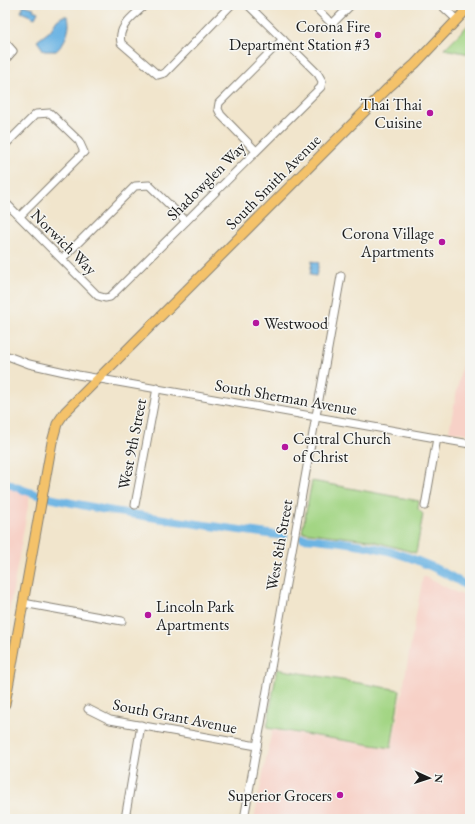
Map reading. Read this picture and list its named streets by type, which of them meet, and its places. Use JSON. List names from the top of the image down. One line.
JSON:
{"streets":{"main road":["South Smith Avenue"],"street":["Shadowglen Way","Norwich Way","South Sherman Avenue","West 9th Street","West 8th Street","South Grant Avenue"]},"crossings":[["Shadowglen Way","Norwich Way"],["South Smith Avenue","South Sherman Avenue"],["South Sherman Avenue","West 9th Street"],["South Sherman Avenue","West 8th Street"],["West 8th Street","South Grant Avenue"]],"places":["Corona Fire Department Station #3","Thai Thai Cuisine","Corona Village Apartments","Westwood","Central Church of Christ","Lincoln Park Apartments","Superior Grocers"],"north":"right"}
